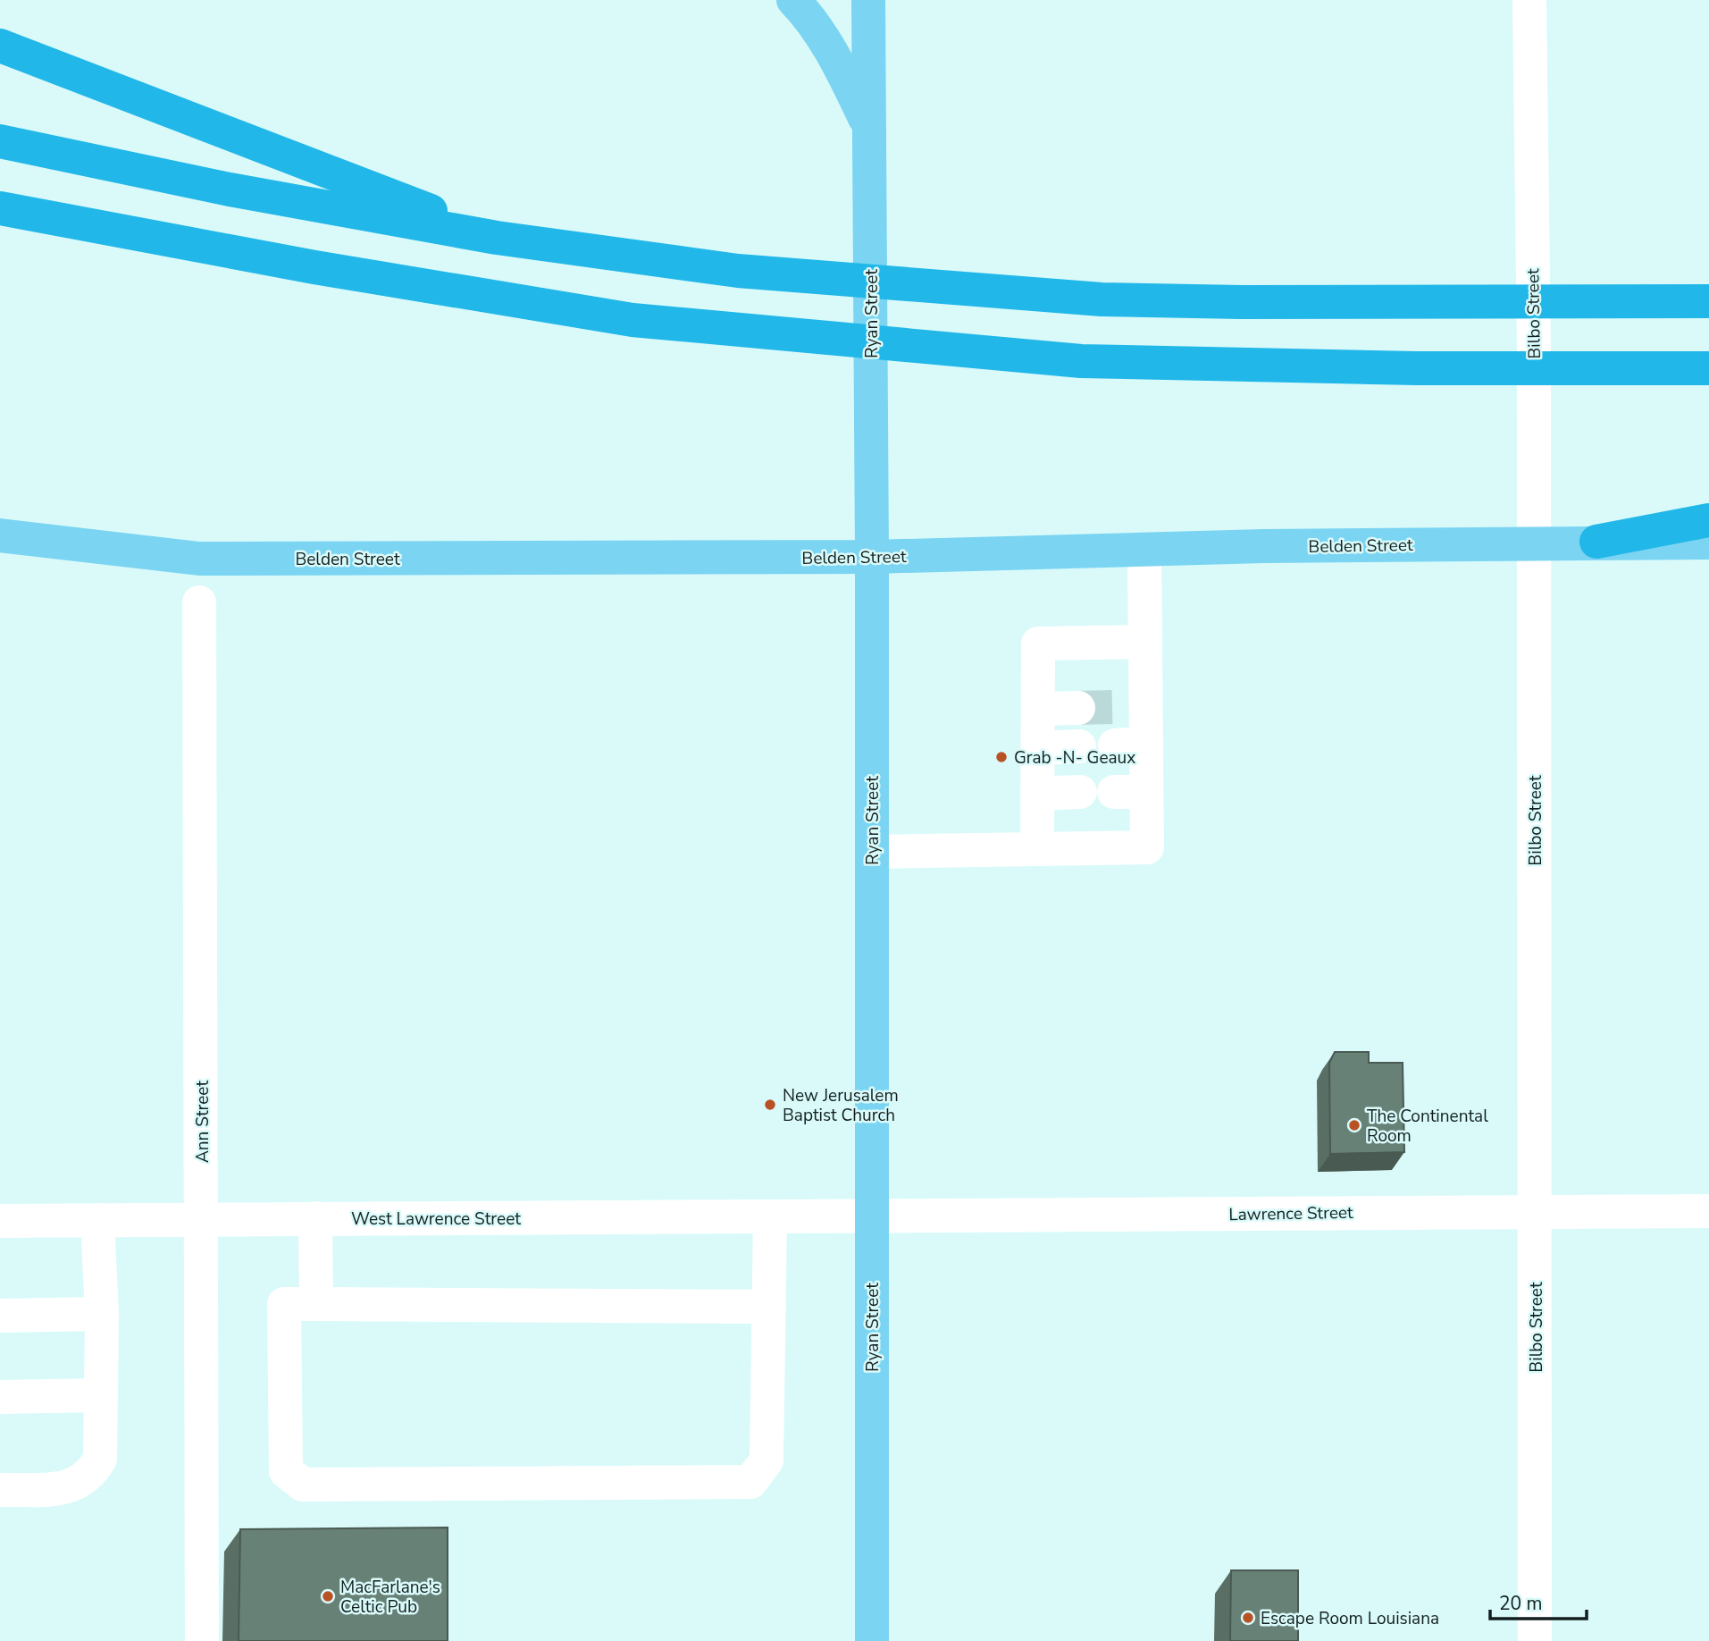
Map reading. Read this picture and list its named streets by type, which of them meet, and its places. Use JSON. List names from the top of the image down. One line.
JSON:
{"streets":{"main road":["Ryan Street","Belden Street"],"street":["Bilbo Street","Ann Street","Lawrence Street","West Lawrence Street"]},"crossings":[["Ryan Street","Belden Street"],["Ryan Street","Lawrence Street"],["Ryan Street","West Lawrence Street"],["Bilbo Street","Belden Street"],["Bilbo Street","Lawrence Street"],["Ann Street","West Lawrence Street"],["Lawrence Street","West Lawrence Street"]],"places":["Grab -N- Geaux","New Jerusalem Baptist Church","The Continental Room","MacFarlane's Celtic Pub","Escape Room Louisiana"],"scale_bar":"20 m"}
